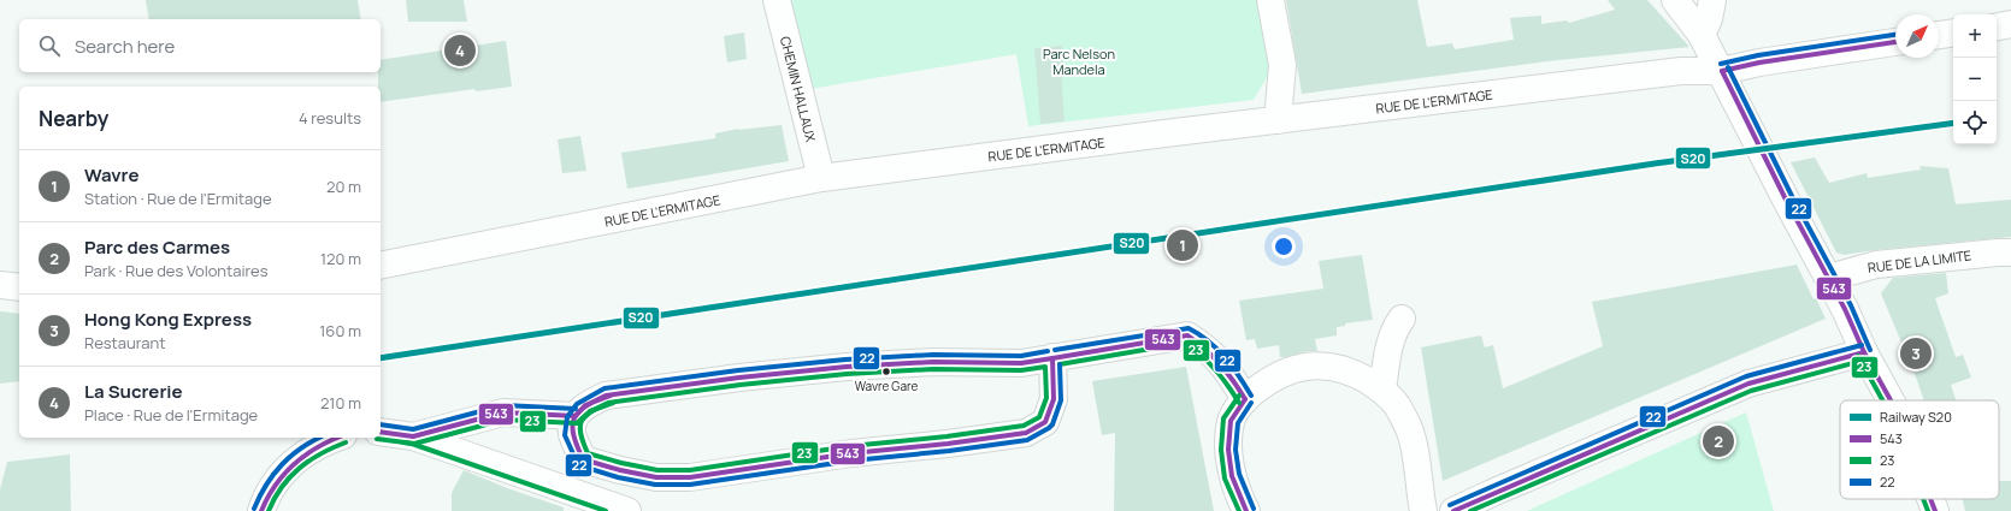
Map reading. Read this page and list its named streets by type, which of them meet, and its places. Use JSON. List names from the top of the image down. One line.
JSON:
{"streets":{"street":["CHEMIN HALLAUX","RUE DE L'ERMITAGE","RUE DE LA LIMITE"]},"crossings":[["CHEMIN HALLAUX","RUE DE L'ERMITAGE"]],"parks":["Parc Nelson Mandela"],"places":["Wavre Gare"],"lines":["transit line 22","transit line 543","rail line S20","transit line 23"],"legend":["Railway S20","543","23","22"],"north":"top right","page":{"map_buttons":["+","−"],"search":"Search here","pins":["4","1","3","2"],"heading":["Nearby","4 results"],"list":[{"mark":"1","name":"Wavre","note":"Station · Rue de l'Ermitage","value":"20 m"},{"mark":"2","name":"Parc des Carmes","note":"Park · Rue des Volontaires","value":"120 m"},{"mark":"3","name":"Hong Kong Express","note":"Restaurant","value":"160 m"},{"mark":"4","name":"La Sucrerie","note":"Place · Rue de l'Ermitage","value":"210 m"}]}}
